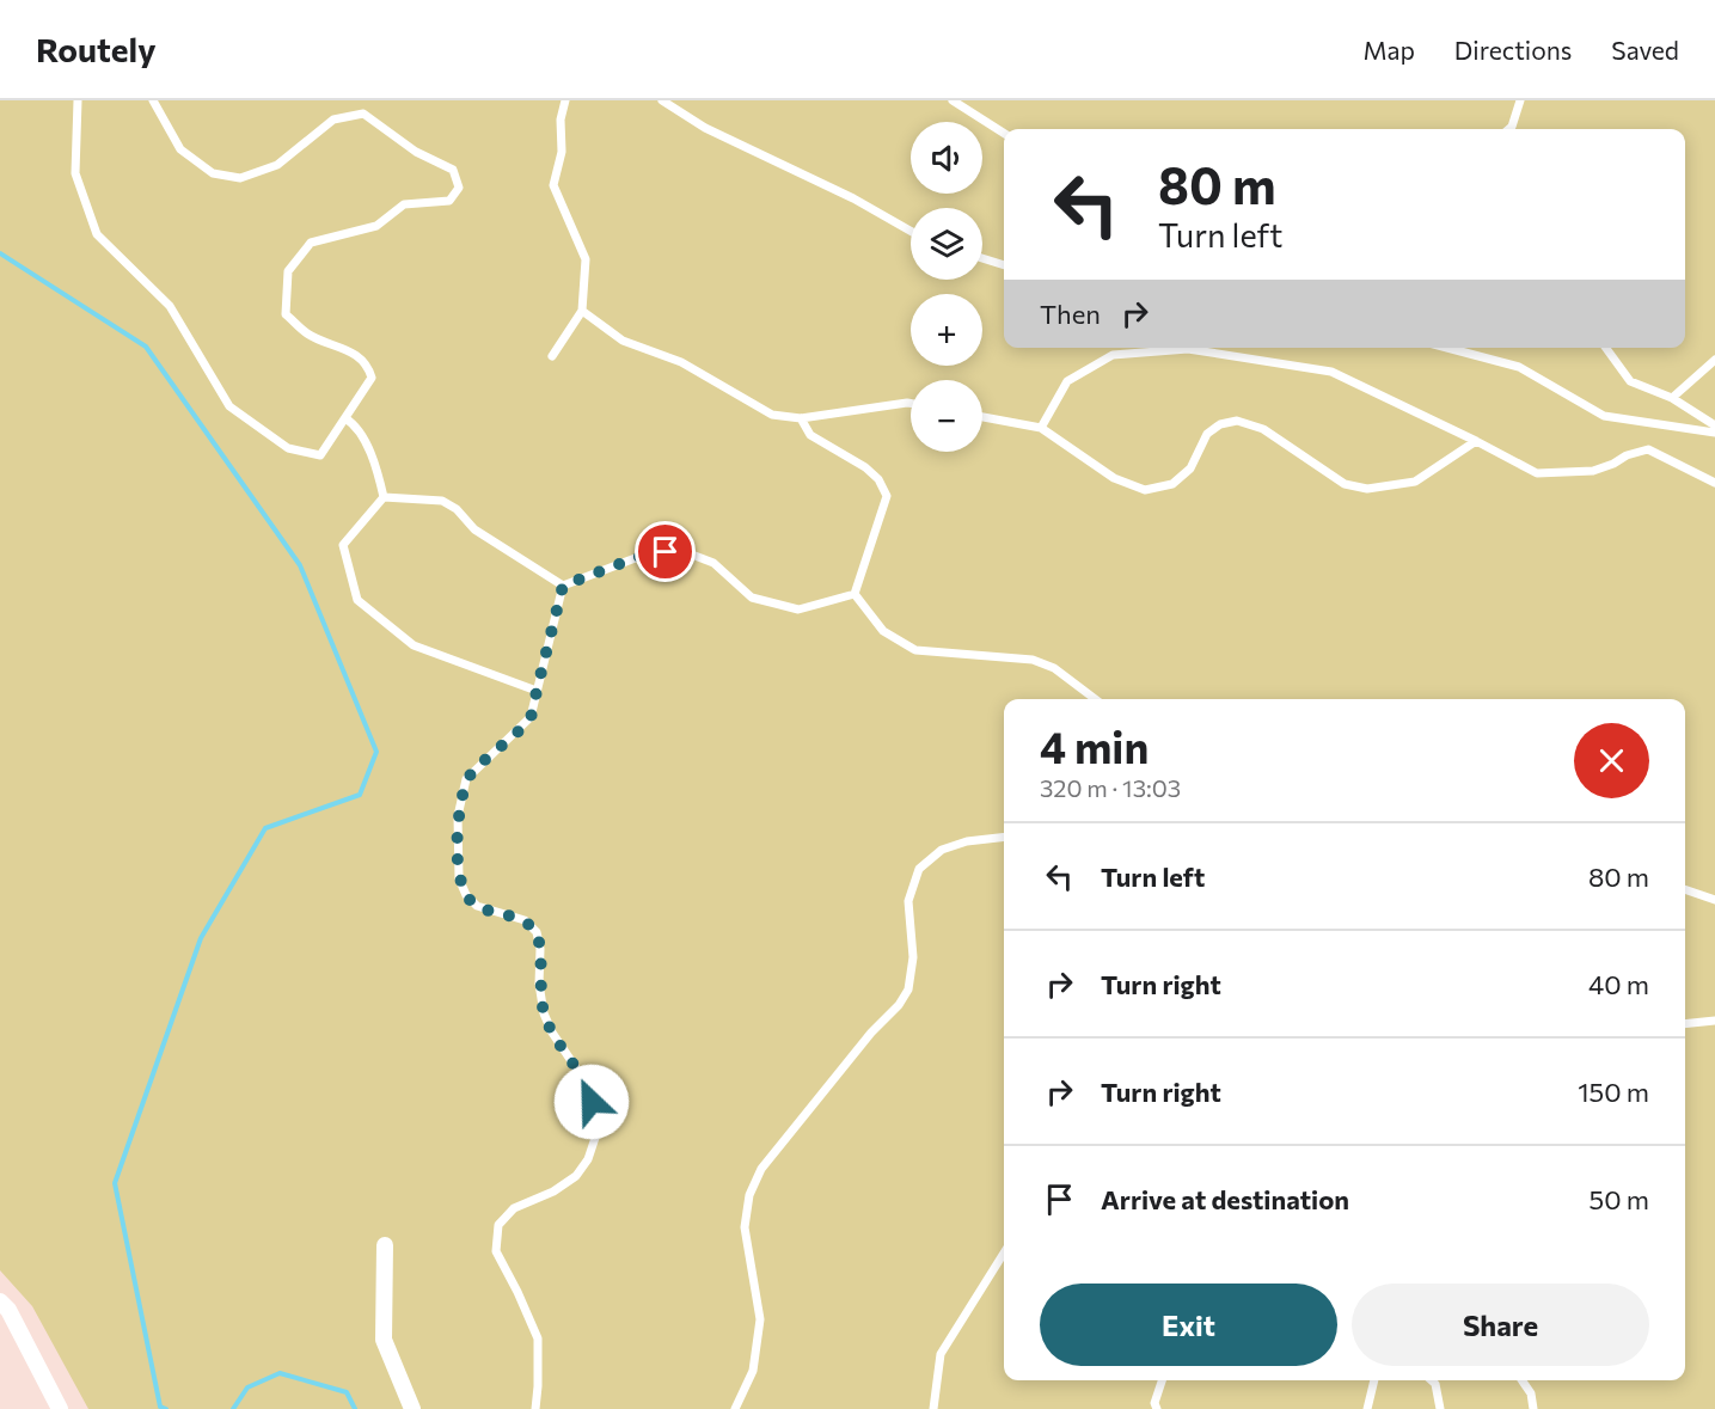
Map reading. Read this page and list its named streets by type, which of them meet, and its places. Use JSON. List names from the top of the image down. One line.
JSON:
{"page":{"header":"Routely","nav":["Map","Directions","Saved"],"map_buttons":["+","−"],"turn":["80 m","Turn left"],"then":"Then","heading":["4 min","320 m · 13:03"],"list":[{"name":"Turn left","value":"80 m"},{"name":"Turn right","value":"40 m"},{"name":"Turn right","value":"150 m"},{"name":"Arrive at destination","value":"50 m"}],"buttons":["Exit","Share"]}}
